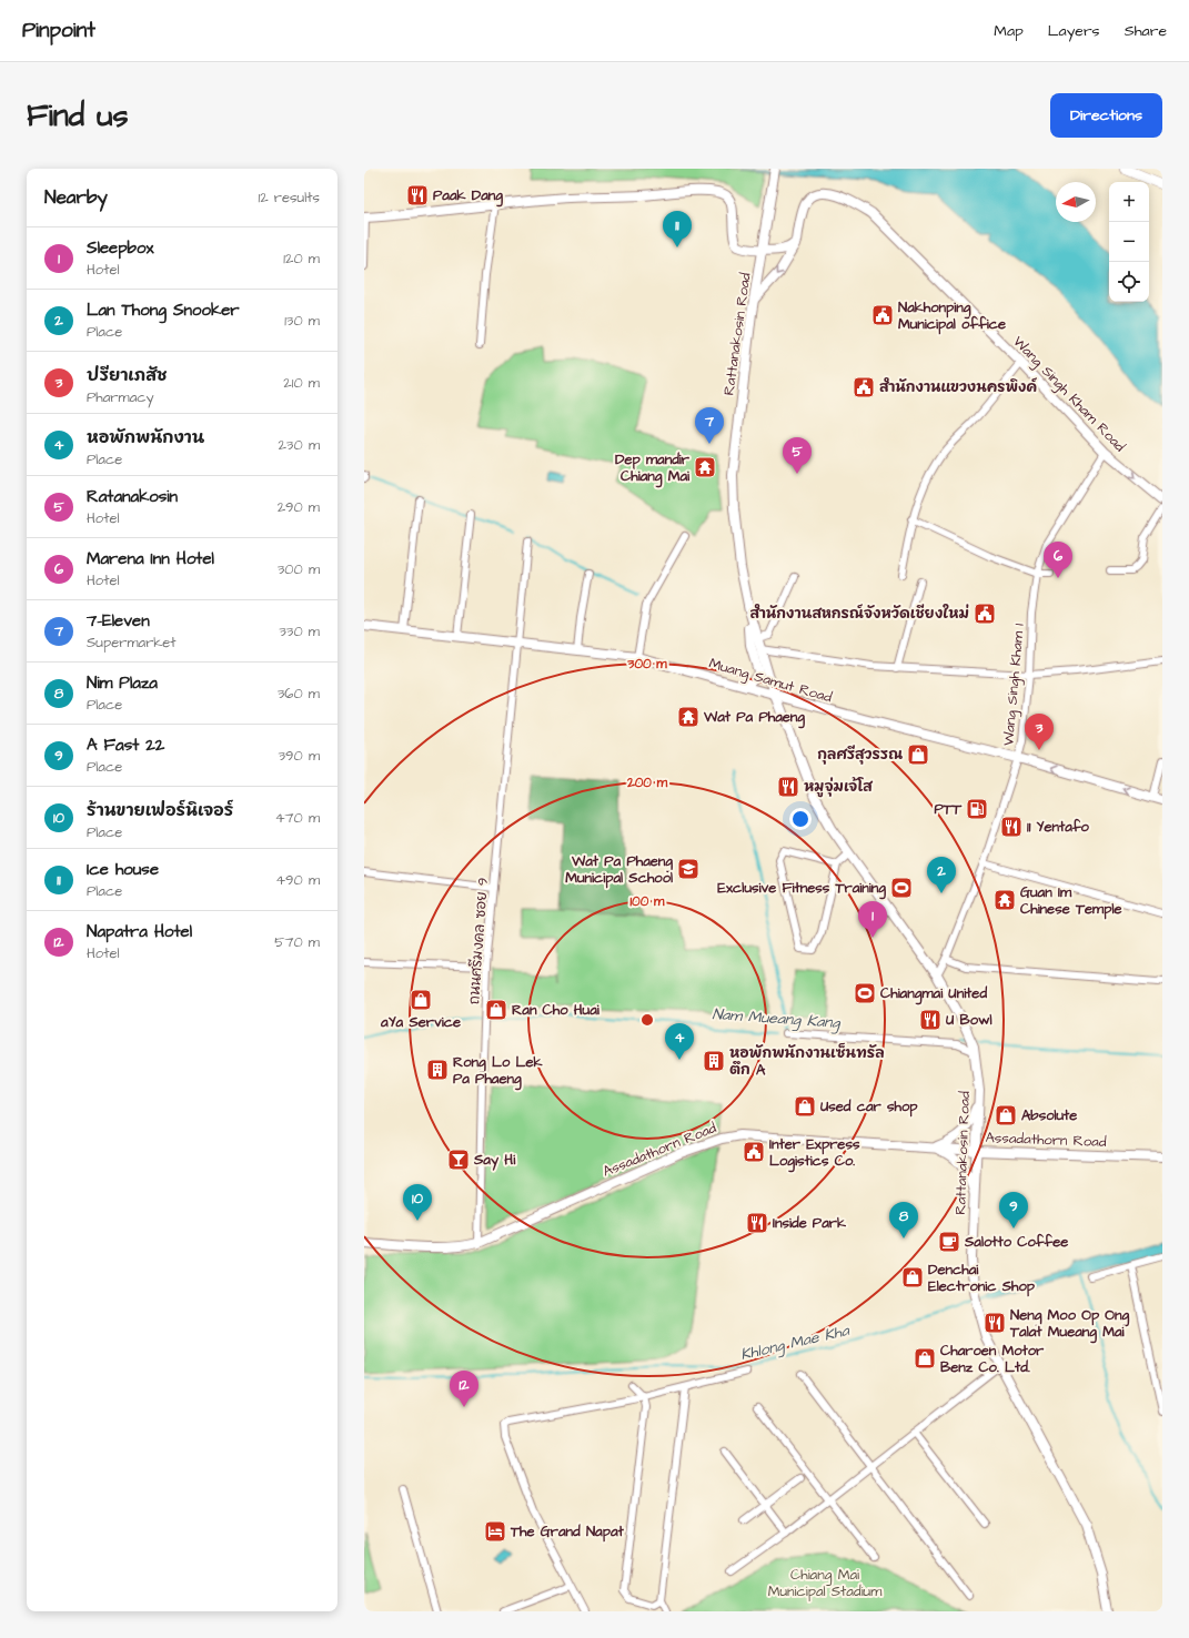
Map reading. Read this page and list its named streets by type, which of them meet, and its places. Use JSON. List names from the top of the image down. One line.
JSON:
{"streets":{"street":["Rattanakosin Road","Wang Singh Kham Road","Muang Samut Road","Wang Singh Kham 1","ถนนศรีมงคล ซอย 9","Assadathorn Road"]},"crossings":[["Rattanakosin Road","Muang Samut Road"],["Rattanakosin Road","Wang Singh Kham 1"],["Rattanakosin Road","Assadathorn Road"],["Wang Singh Kham Road","Wang Singh Kham 1"],["Muang Samut Road","Wang Singh Kham 1"],["Muang Samut Road","ถนนศรีมงคล ซอย 9"],["ถนนศรีมงคล ซอย 9","Assadathorn Road"]],"water":["Nam Mueang Kang","Khlong Mae Kha"],"parks":["Chiang Mai Municipal Stadium"],"places":{"restaurant":["Paak Dang","หมูจุ่มเจ้โส","11 Yentafo","U Bowl","Inside Park","Neng Moo Op Ong Talat Mueang Mai"],"public building":["Nakhonping Municipal office","สำนักงานแขวงนครพิงค์","สำนักงานสหกรณ์จังหวัดเชียงใหม่","Inter Express Logistics Co."],"temple":["Dep mandir Chiang Mai","Wat Pa Phaeng","Guan Im Chinese Temple"],"shop":["กุลศรีสุวรรณ","aYa Service","Ran Cho Huai","Used car shop","Absolute","Denchai Electronic Shop","Charoen Motor Benz Co. Ltd."],"fuel station":["PTT"],"school or university":["Wat Pa Phaeng Municipal School"],"sports":["Exclusive Fitness Training","Chiangmai United"],"building":["หอพักพนักงานเซ็นทรัล ตึก A","Rong Lo Lek Pa Phaeng"],"bar":["Say Hi"],"cafe":["Salotto Coffee"],"hotel":["The Grand Napat"]},"north":"left","page":{"header":"Pinpoint","nav":["Map","Layers","Share"],"buttons":"Directions","title":"Find us","heading":["Nearby","12 results"],"map_buttons":["+","−"],"pins":["11","7","5","6","3","2","1","4","10","9","8","12"],"list":[{"mark":"1","name":"Sleepbox","note":"Hotel","value":"120 m"},{"mark":"2","name":"Lan Thong Snooker","note":"Place","value":"130 m"},{"mark":"3","name":"ปรียาเภสัช","note":"Pharmacy","value":"210 m"},{"mark":"4","name":"หอพักพนักงาน","note":"Place","value":"230 m"},{"mark":"5","name":"Ratanakosin","note":"Hotel","value":"290 m"},{"mark":"6","name":"Marena Inn Hotel","note":"Hotel","value":"300 m"},{"mark":"7","name":"7-Eleven","note":"Supermarket","value":"330 m"},{"mark":"8","name":"Nim Plaza","note":"Place","value":"360 m"},{"mark":"9","name":"A Fast 22","note":"Place","value":"390 m"},{"mark":"10","name":"ร้านขายเฟอร์นิเจอร์","note":"Place","value":"470 m"},{"mark":"11","name":"Ice house","note":"Place","value":"490 m"},{"mark":"12","name":"Napatra Hotel","note":"Hotel","value":"570 m"}]},"rings":["300 m","200 m","100 m"]}
